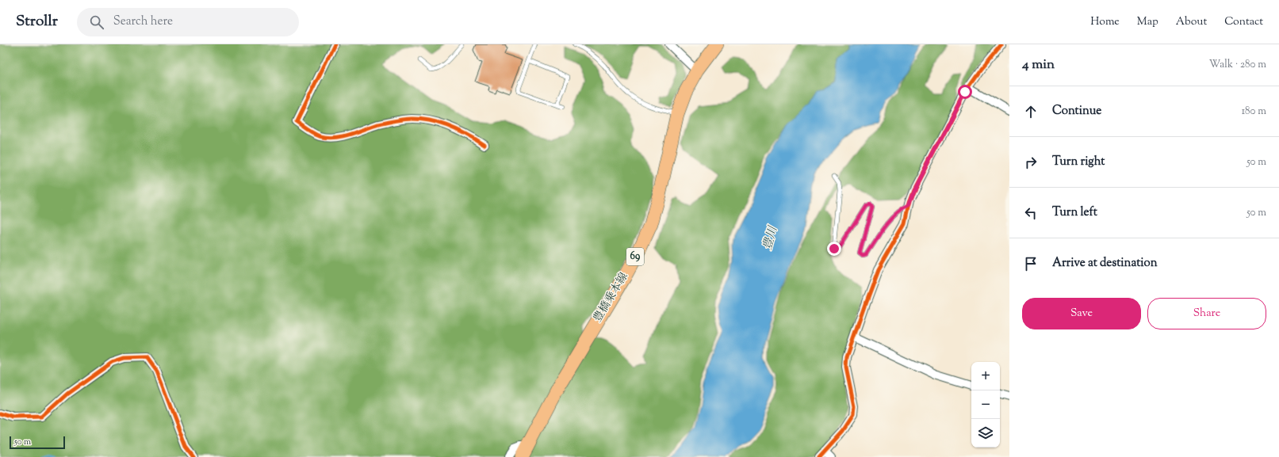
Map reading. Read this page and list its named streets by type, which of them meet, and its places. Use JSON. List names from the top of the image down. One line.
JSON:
{"streets":{"main road":["69","豊橋乗本線"]},"water":["豊川"],"scale_bar":"50 m","page":{"header":"Strollr","search":"Search here","nav":["Home","Map","About","Contact"],"heading":["4 min","Walk · 280 m"],"list":[["Continue","180 m"],["Turn right","50 m"],["Turn left","50 m"],"Arrive at destination"],"buttons":["Save","Share"],"map_buttons":["+","−"],"scale":"50 m"}}
